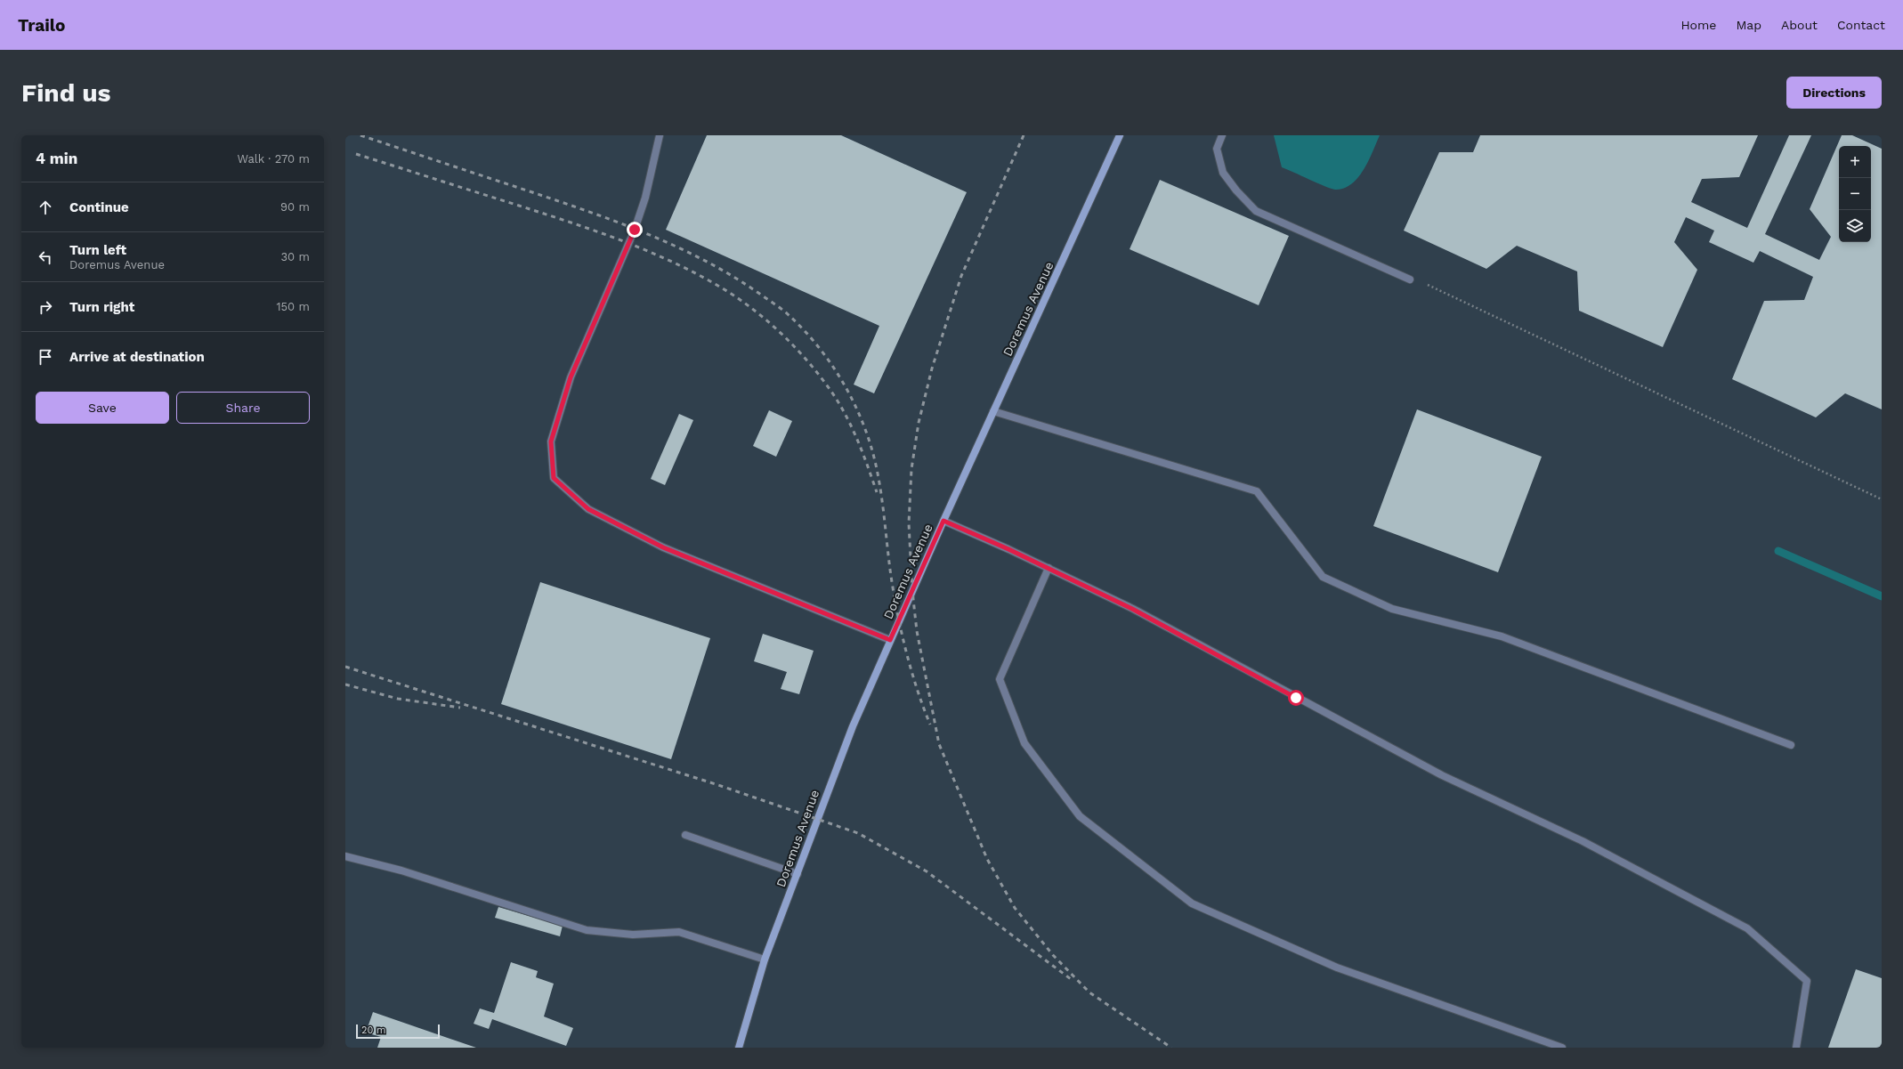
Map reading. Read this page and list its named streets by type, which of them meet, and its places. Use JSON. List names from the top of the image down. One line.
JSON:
{"streets":{"main road":["Doremus Avenue"]},"scale_bar":"20 m","page":{"header":"Trailo","nav":["Home","Map","About","Contact"],"buttons":["Directions",["Save","Share"]],"title":"Find us","heading":["4 min","Walk · 270 m"],"map_buttons":["+","−"],"list":[["Continue","90 m"],["Turn left","Doremus Avenue","30 m"],["Turn right","150 m"],"Arrive at destination"],"scale":"20 m"}}
